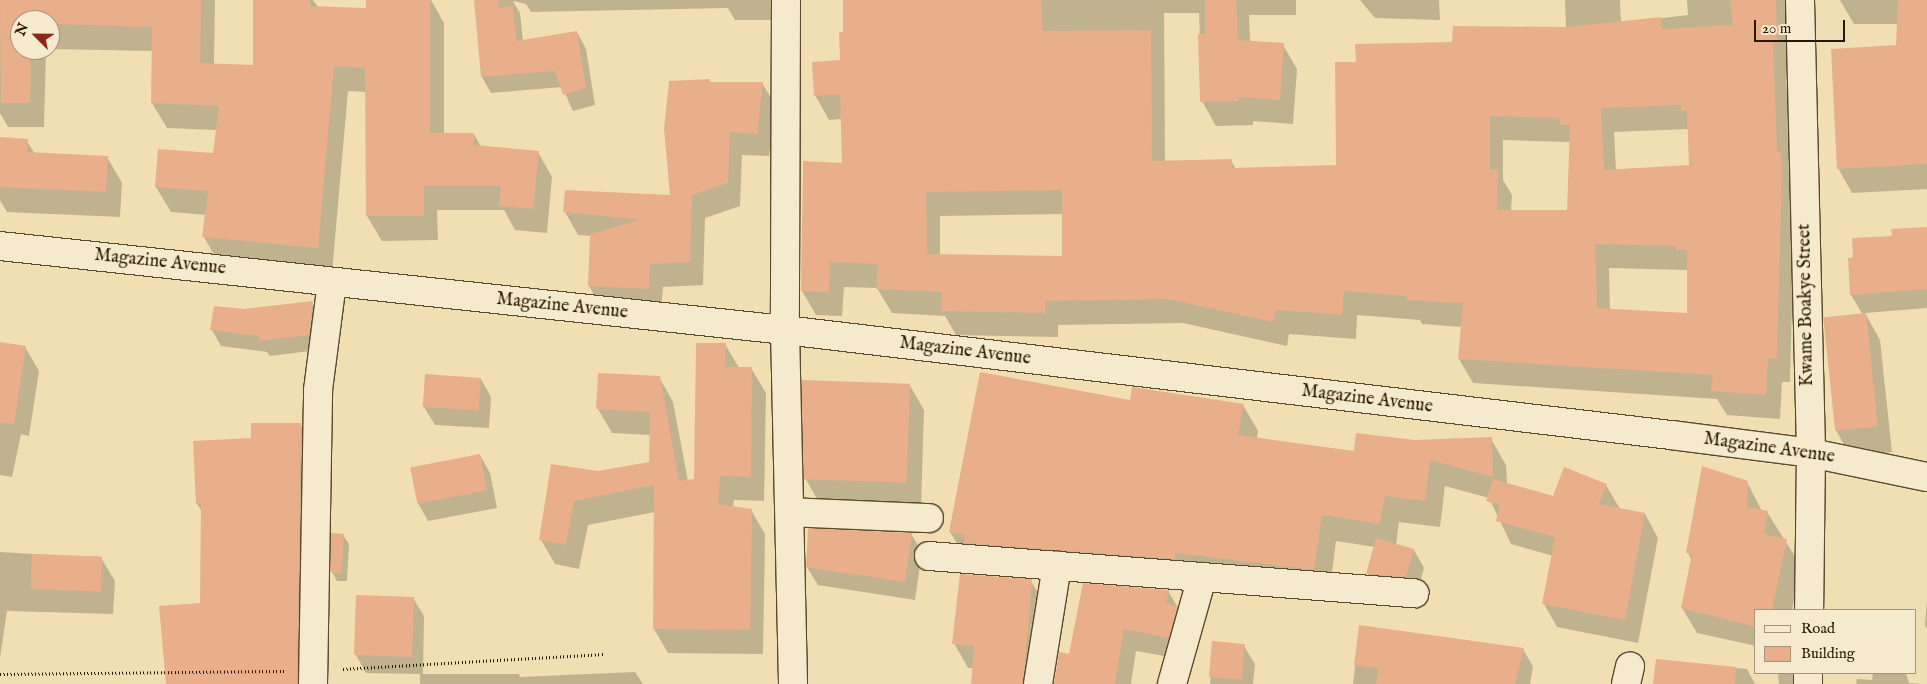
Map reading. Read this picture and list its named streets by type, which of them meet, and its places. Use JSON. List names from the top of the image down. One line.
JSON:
{"streets":{"street":["Magazine Avenue","Kwame Boakye Street"]},"crossings":[["Magazine Avenue","Kwame Boakye Street"]],"legend":["Road","Building"],"scale_bar":"20 m","north":"top left"}
